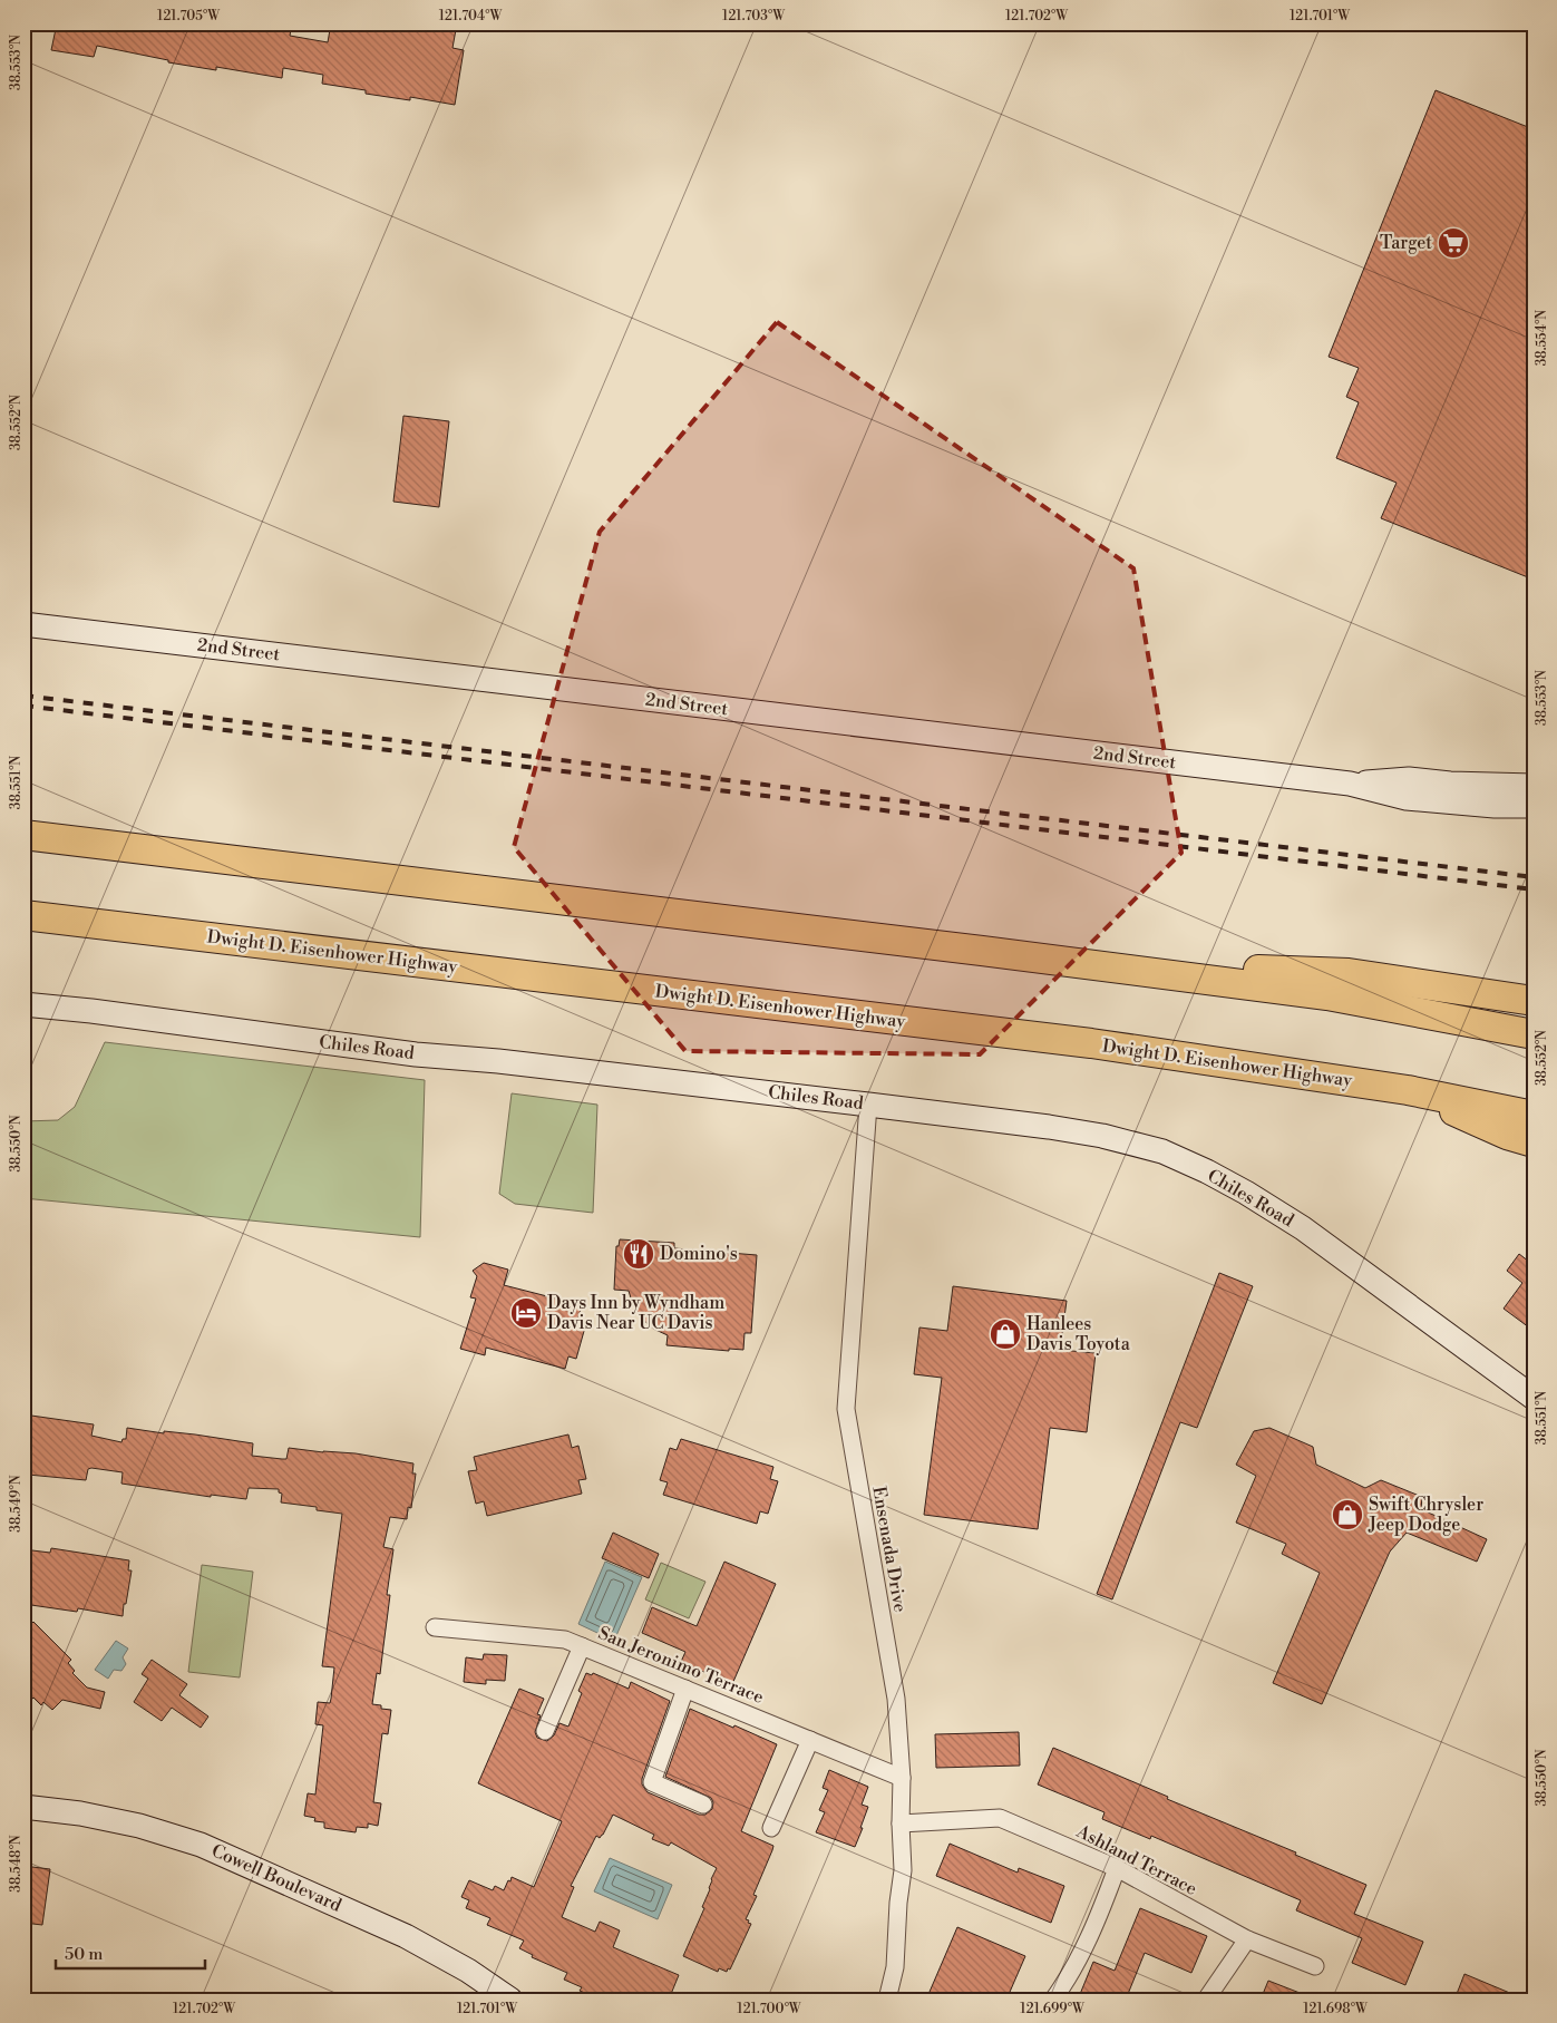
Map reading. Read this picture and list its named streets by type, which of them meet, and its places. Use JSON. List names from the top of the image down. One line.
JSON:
{"streets":{"highway":["Dwight D. Eisenhower Highway"],"street":["2nd Street","Chiles Road","Ensenada Drive","San Jeronimo Terrace","Ashland Terrace","Cowell Boulevard"]},"crossings":[["Chiles Road","Ensenada Drive"],["Ensenada Drive","San Jeronimo Terrace"],["Ensenada Drive","Ashland Terrace"]],"places":{"supermarket":["Target"],"restaurant":["Domino's"],"hotel":["Days Inn by Wyndham Davis Near UC Davis"],"shop":["Hanlees Davis Toyota","Swift Chrysler Jeep Dodge"]},"scale_bar":"50 m","coordinates":["121.705°W","121.704°W","121.703°W","121.702°W","121.701°W","38.553°N","38.554°N","38.552°N","38.551°N","38.550°N","38.549°N","38.548°N","121.700°W","121.699°W","121.698°W"]}
